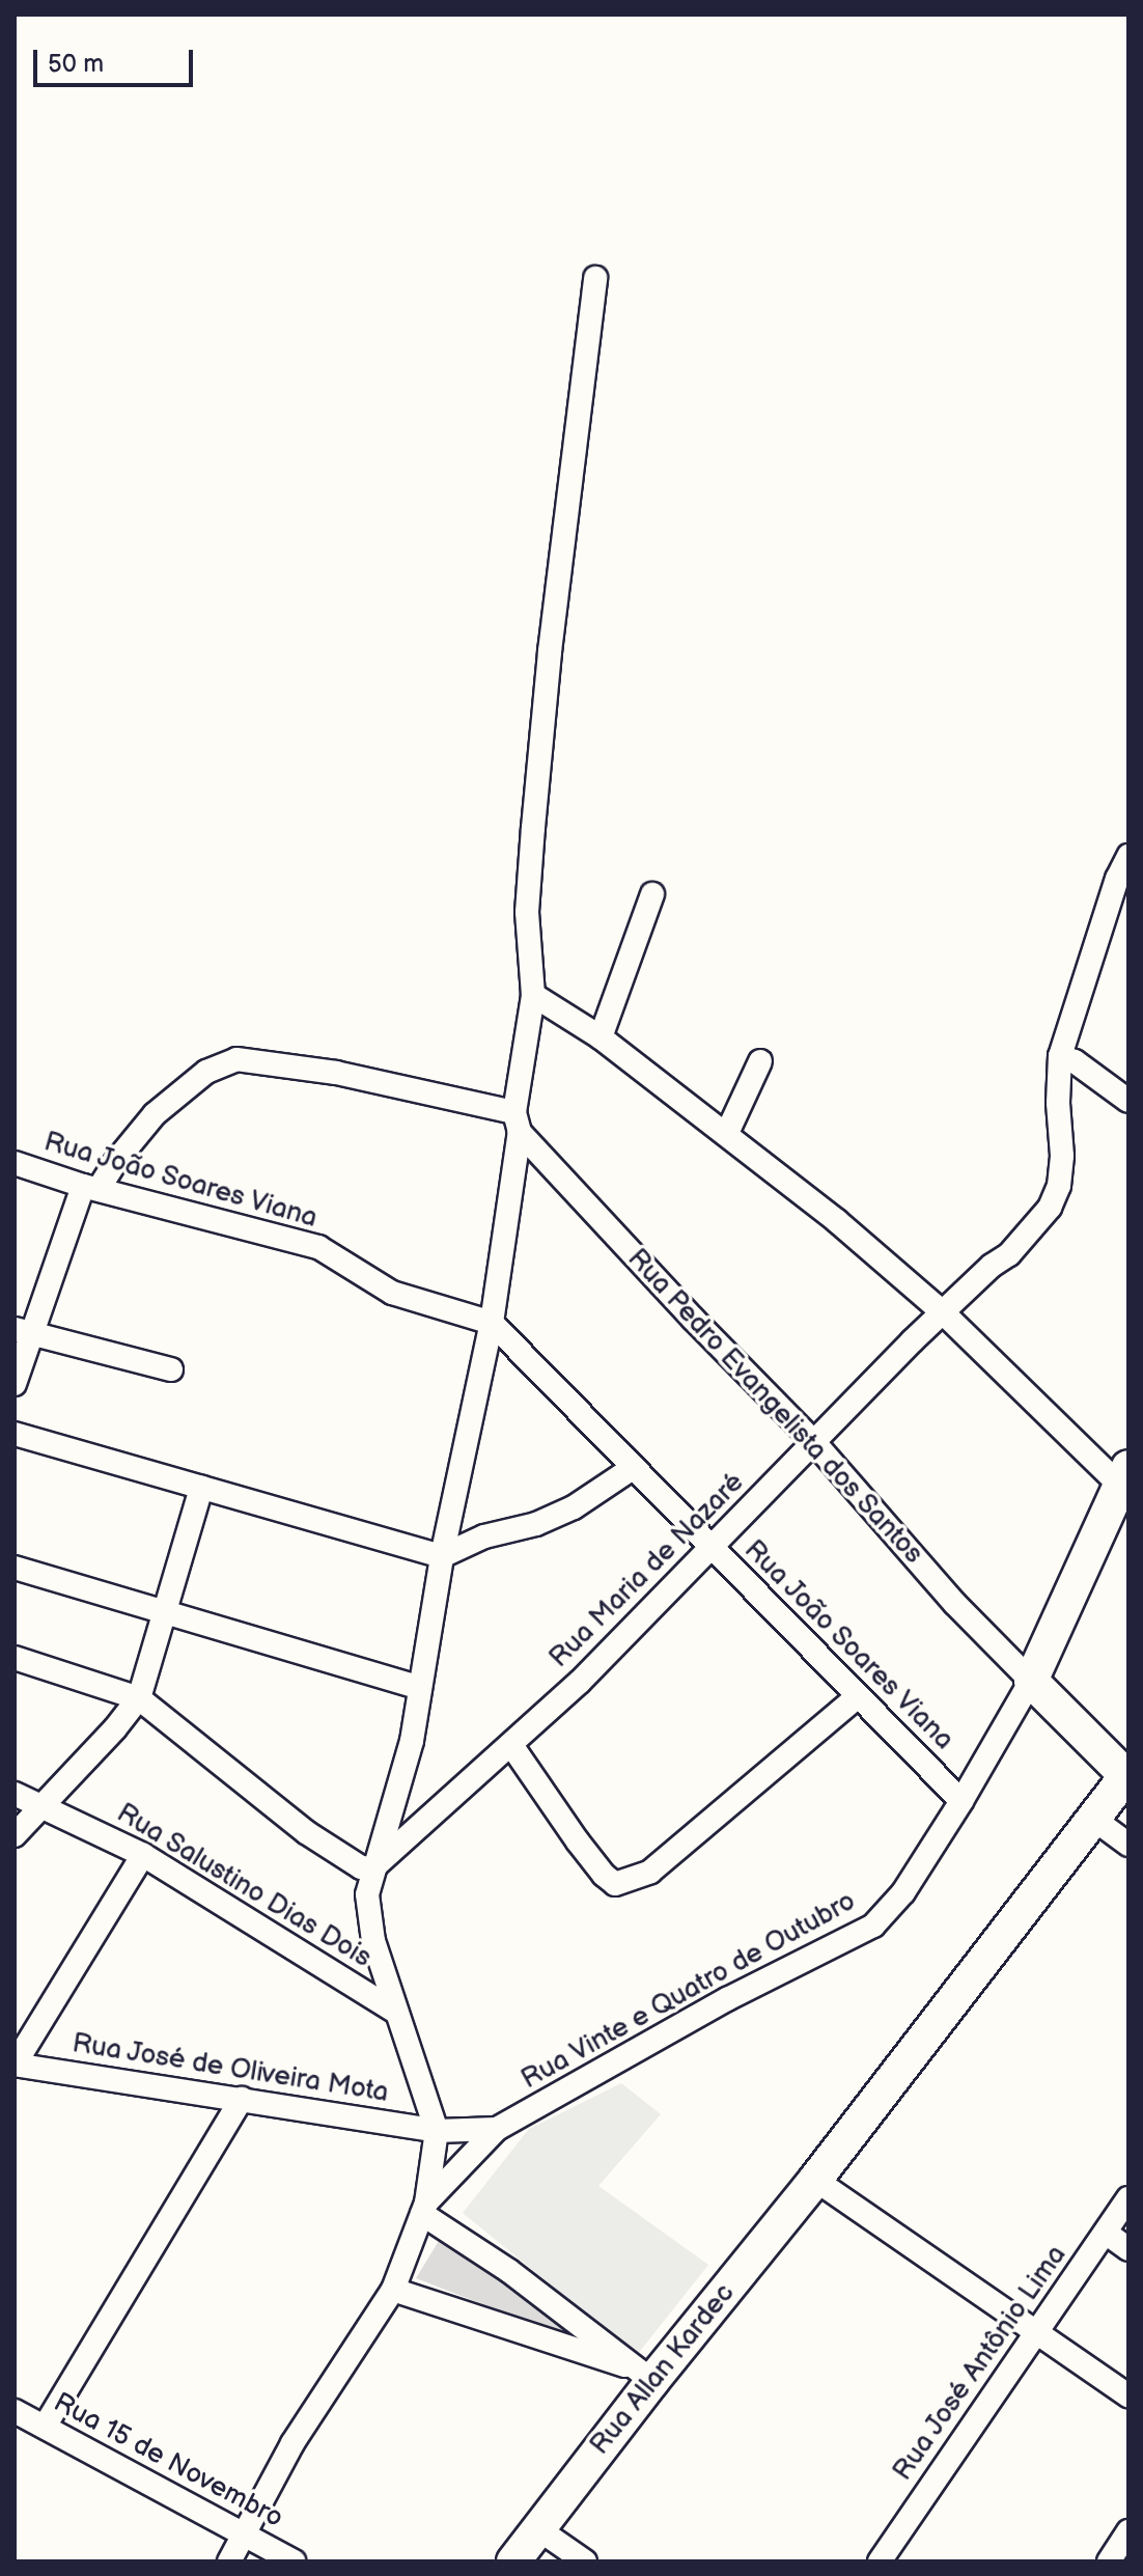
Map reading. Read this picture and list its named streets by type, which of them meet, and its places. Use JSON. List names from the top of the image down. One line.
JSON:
{"streets":{"main road":["Rua Allan Kardec"],"street":["Rua João Soares Viana","Rua Pedro Evangelista dos Santos","Rua Maria de Nazaré","Rua Salustino Dias Dois","Rua Vinte e Quatro de Outubro","Rua José de Oliveira Mota","Rua José Antônio Lima","Rua 15 de Novembro"]},"crossings":[["Rua João Soares Viana","Rua Maria de Nazaré"],["Rua João Soares Viana","Rua Vinte e Quatro de Outubro"],["Rua Pedro Evangelista dos Santos","Rua Maria de Nazaré"],["Rua Pedro Evangelista dos Santos","Rua Vinte e Quatro de Outubro"],["Rua Vinte e Quatro de Outubro","Rua José de Oliveira Mota"],["Rua Vinte e Quatro de Outubro","Rua 15 de Novembro"]],"scale_bar":"50 m"}
